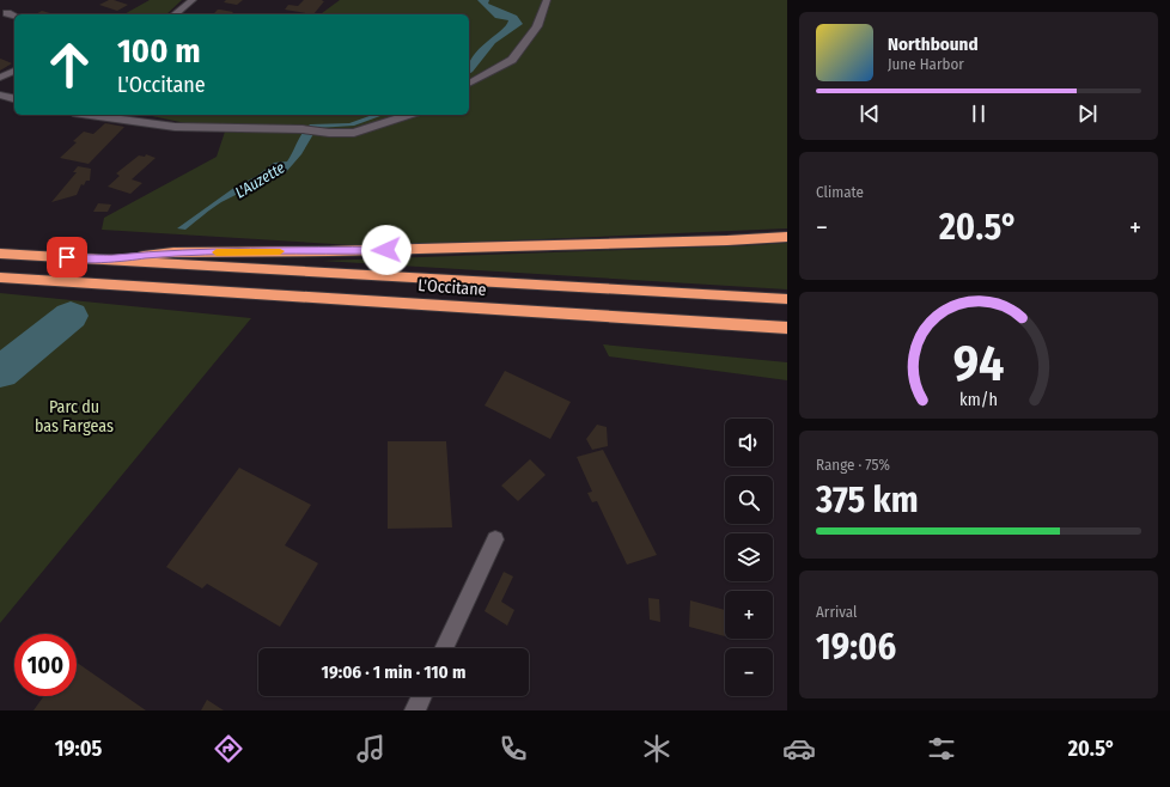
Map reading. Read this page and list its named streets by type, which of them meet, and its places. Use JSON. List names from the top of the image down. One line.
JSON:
{"streets":{"highway":["L'Occitane"]},"water":["L'Auzette"],"parks":["Parc du bas Fargeas"],"page":{"turn":["100 m","L'Occitane"],"song":["Northbound","June Harbor"],"tile":["Climate",["Range · 75%","375 km"],["Arrival","19:06"]],"heat":["−","20.5°","+"],"map_buttons":["+","−"],"limit":"100","trip":"19:06 · 1 min · 110 m","tabs":["19:05","20.5°"],"gauge":["94","km/h"]}}
